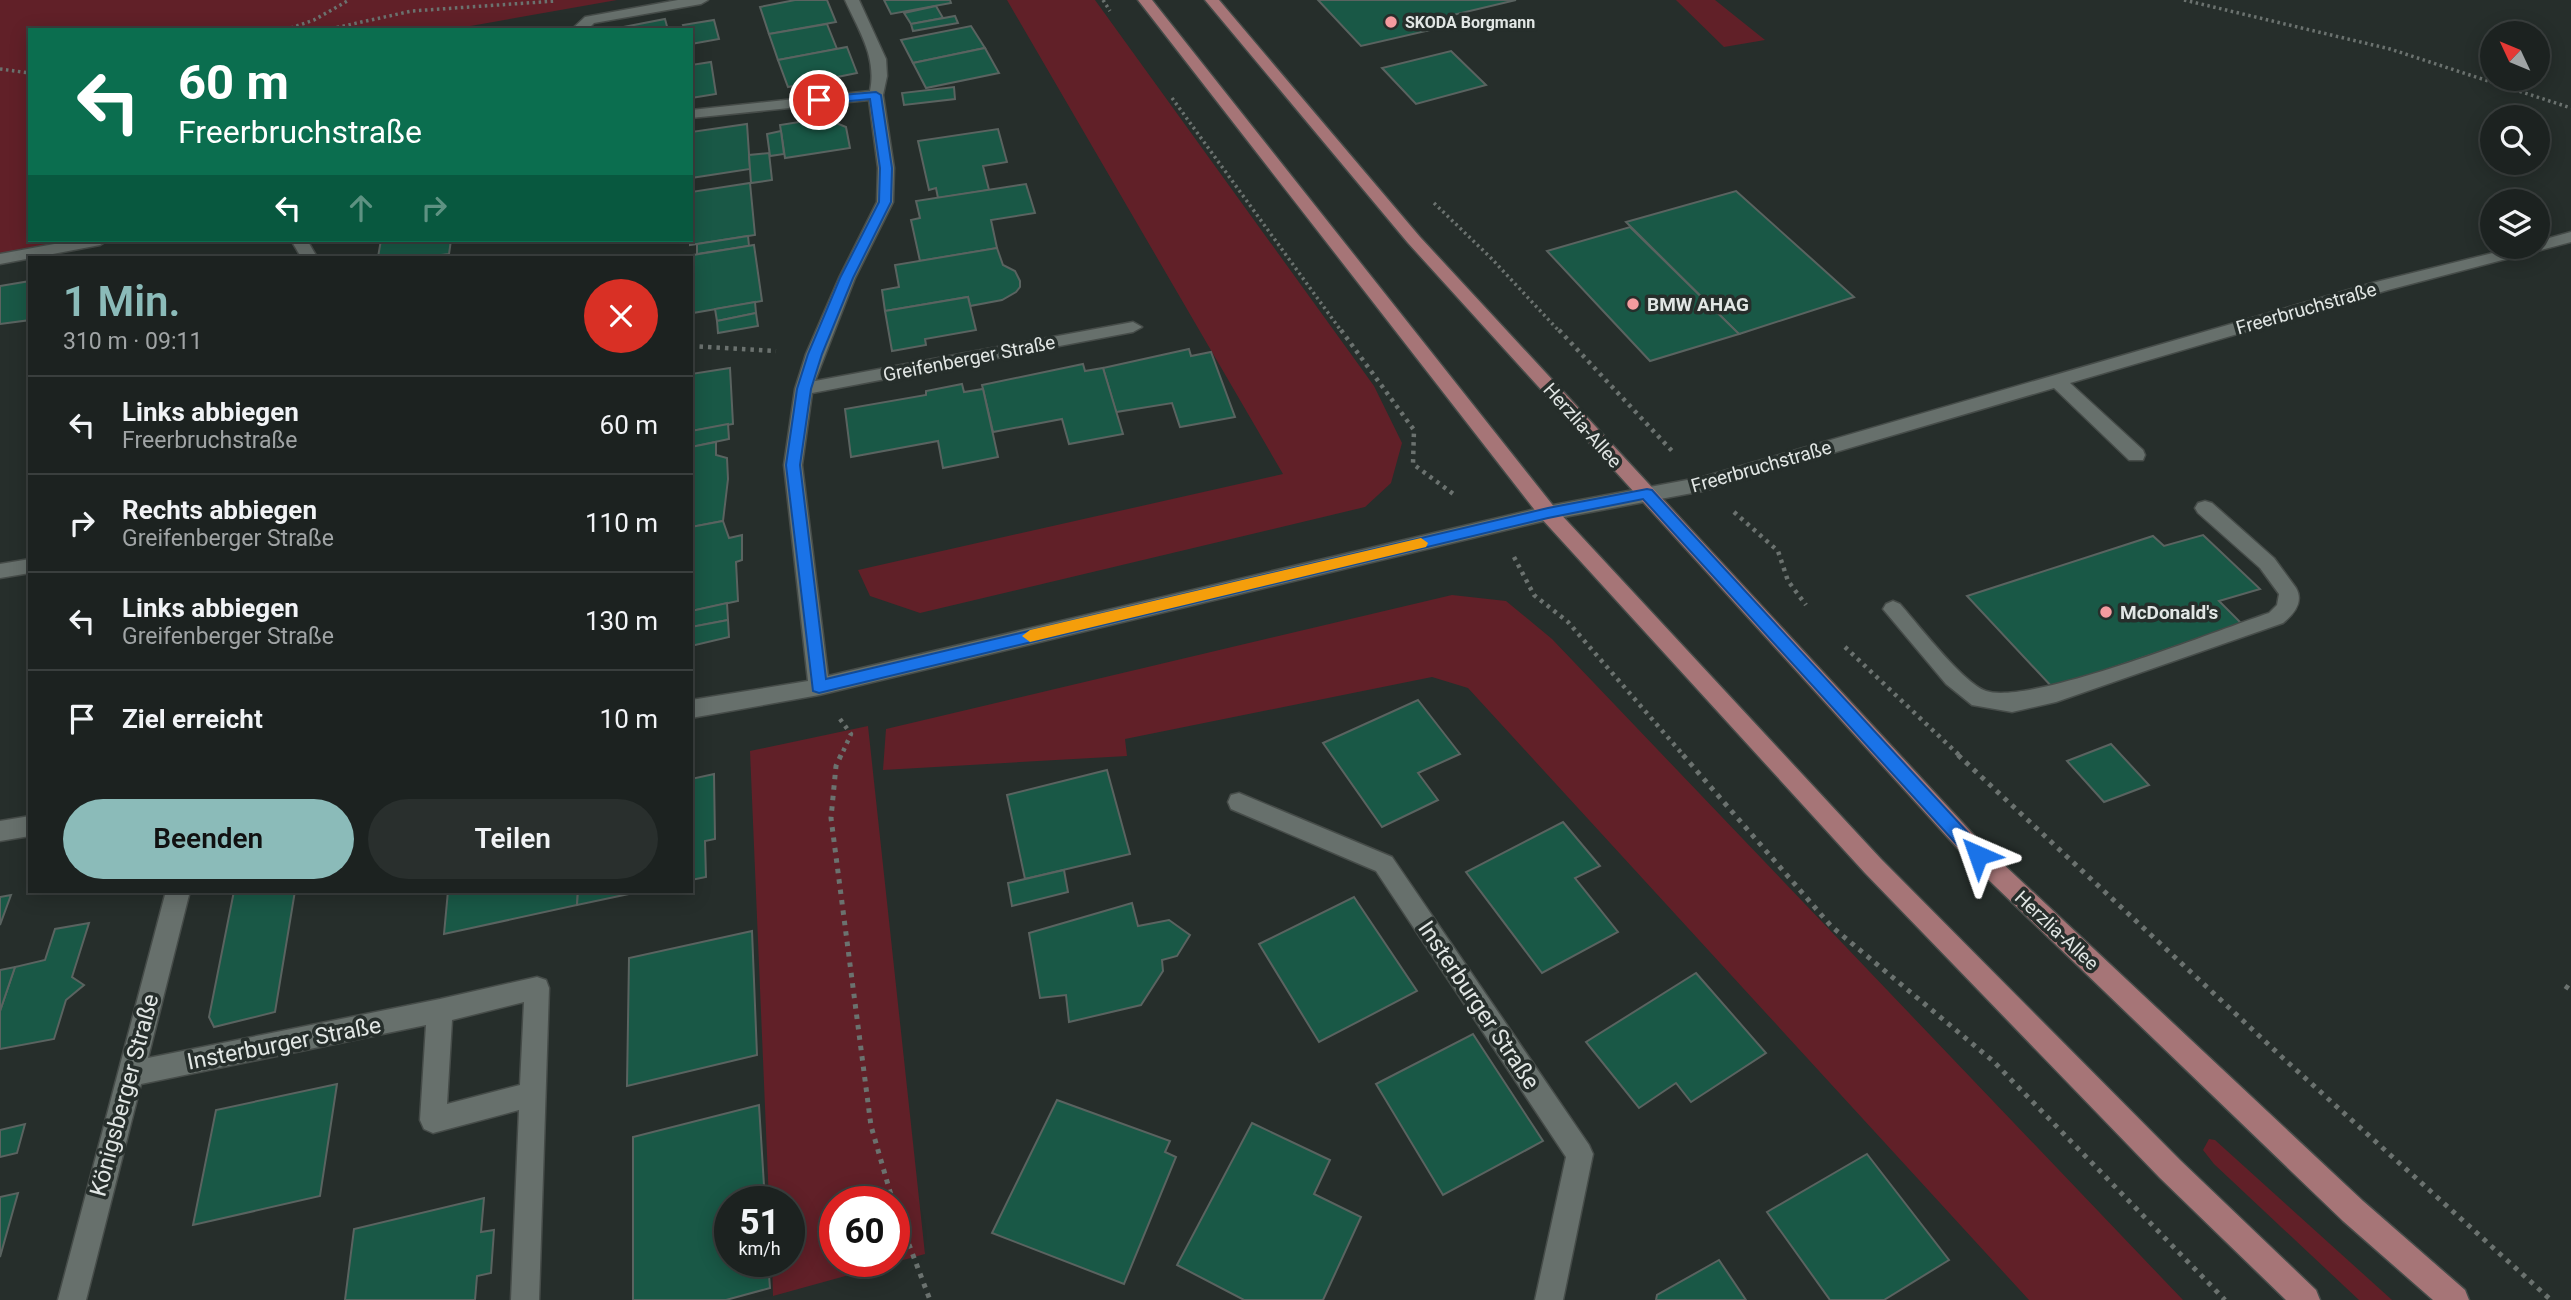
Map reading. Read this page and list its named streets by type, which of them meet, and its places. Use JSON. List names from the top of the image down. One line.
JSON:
{"streets":{"main road":["Herzlia-Allee"],"street":["Freerbruchstraße","Greifenberger Straße","Insterburger Straße","Königsberger Straße"]},"crossings":[["Freerbruchstraße","Herzlia-Allee"],["Insterburger Straße","Königsberger Straße"]],"places":["SKODA Borgmann","BMW AHAG","McDonald's"],"north":"top left","page":{"turn":["60 m","Freerbruchstraße"],"heading":["1 Min.","310 m · 09:11"],"list":[{"name":"Links abbiegen","note":"Freerbruchstraße","value":"60 m"},{"name":"Rechts abbiegen","note":"Greifenberger Straße","value":"110 m"},{"name":"Links abbiegen","note":"Greifenberger Straße","value":"130 m"},{"name":"Ziel erreicht","value":"10 m"}],"buttons":["Beenden","Teilen"],"speed":"51 km/h","limit":"60"}}
